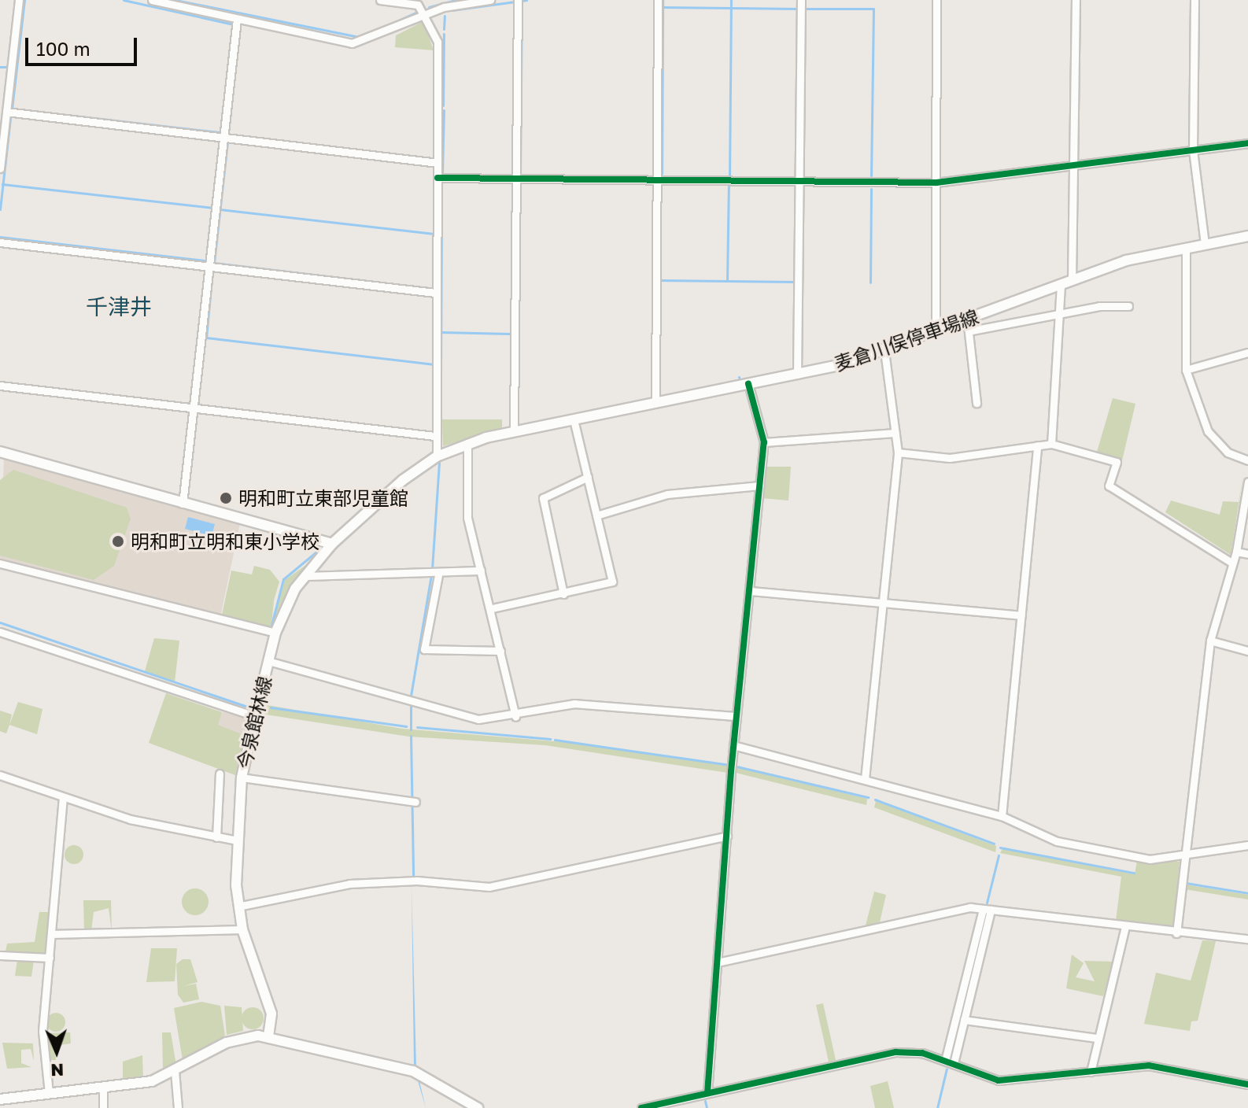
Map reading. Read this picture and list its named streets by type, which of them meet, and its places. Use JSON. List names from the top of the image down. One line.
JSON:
{"streets":{"main road":["麦倉川俣停車場線","今泉館林線"]},"crossings":[["麦倉川俣停車場線","今泉館林線"]],"districts":["千津井"],"places":["明和町立東部児童館","明和町立明和東小学校"],"scale_bar":"100 m","north":"bottom"}
